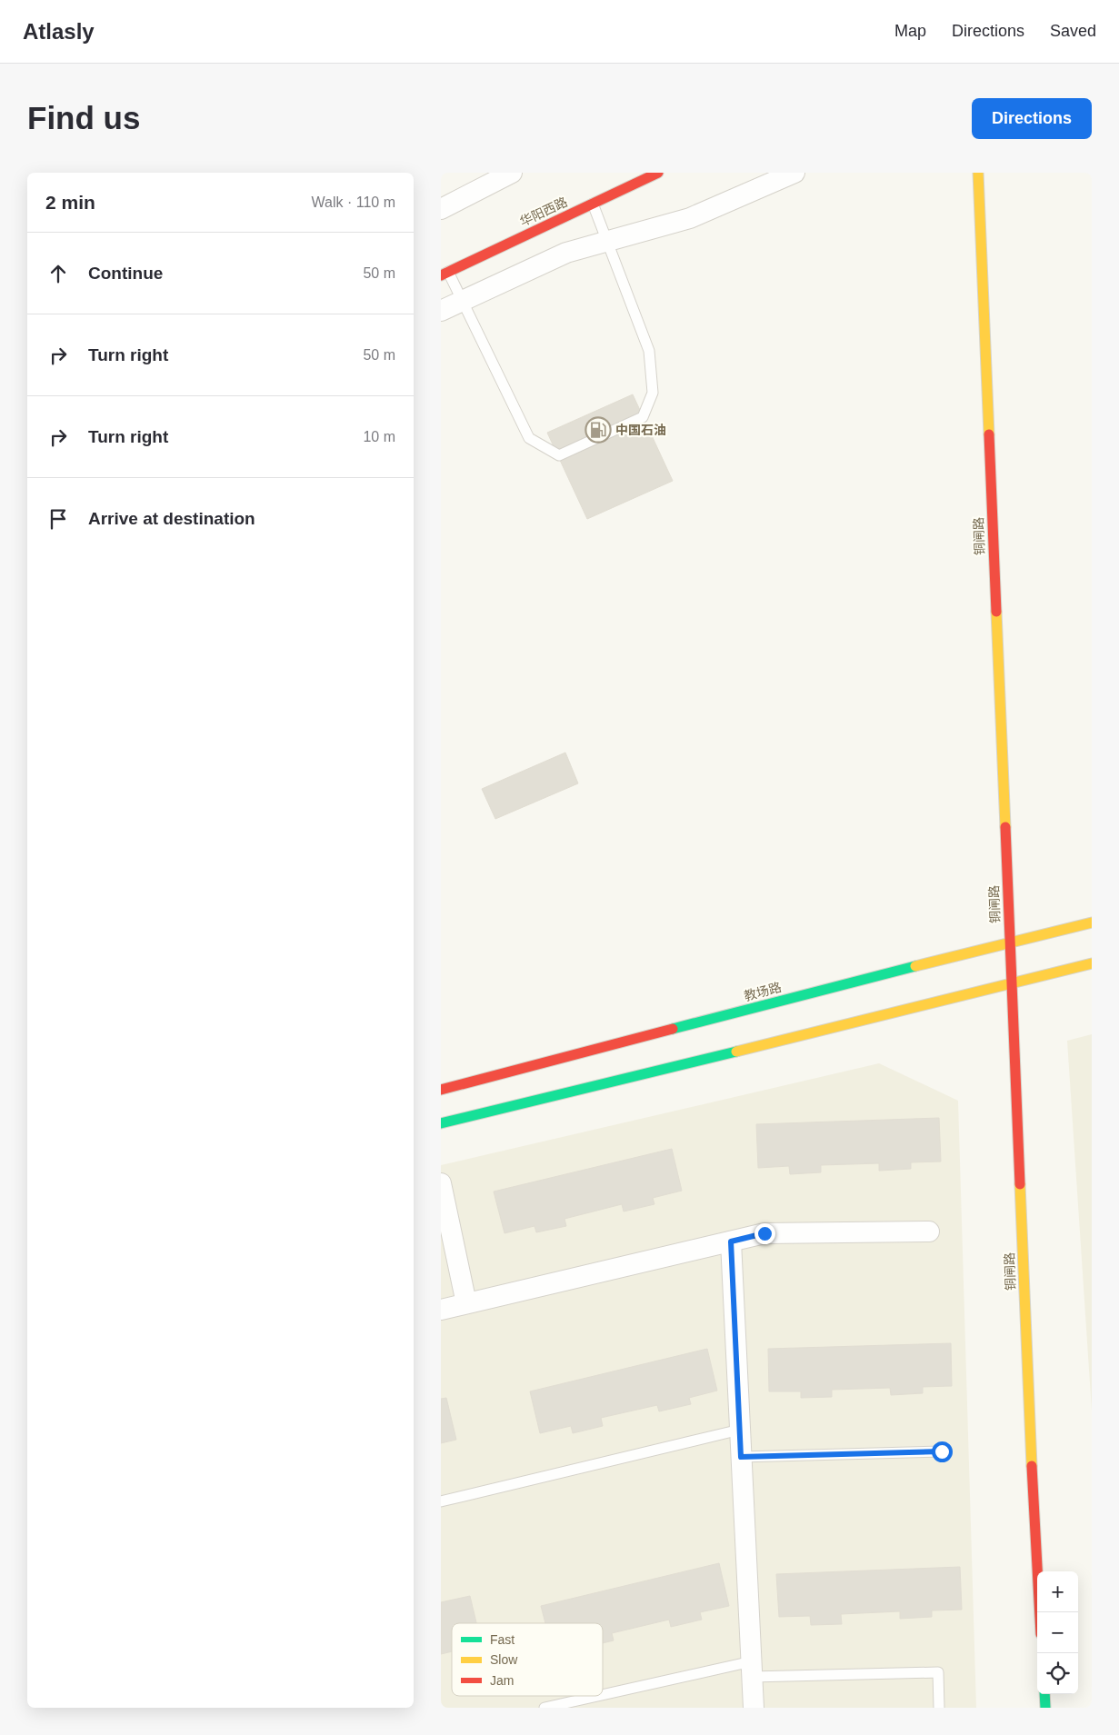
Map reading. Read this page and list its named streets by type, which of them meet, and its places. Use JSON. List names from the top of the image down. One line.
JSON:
{"streets":{"main road":["华阳西路","铜闸路","教场路"]},"crossings":[["铜闸路","教场路"]],"places":{"fuel station":["中国石油"]},"legend":["Fast","Slow","Jam"],"page":{"header":"Atlasly","nav":["Map","Directions","Saved"],"buttons":"Directions","title":"Find us","heading":["2 min","Walk · 110 m"],"list":[["Continue","50 m"],["Turn right","50 m"],["Turn right","10 m"],"Arrive at destination"],"map_buttons":["+","−"]}}
